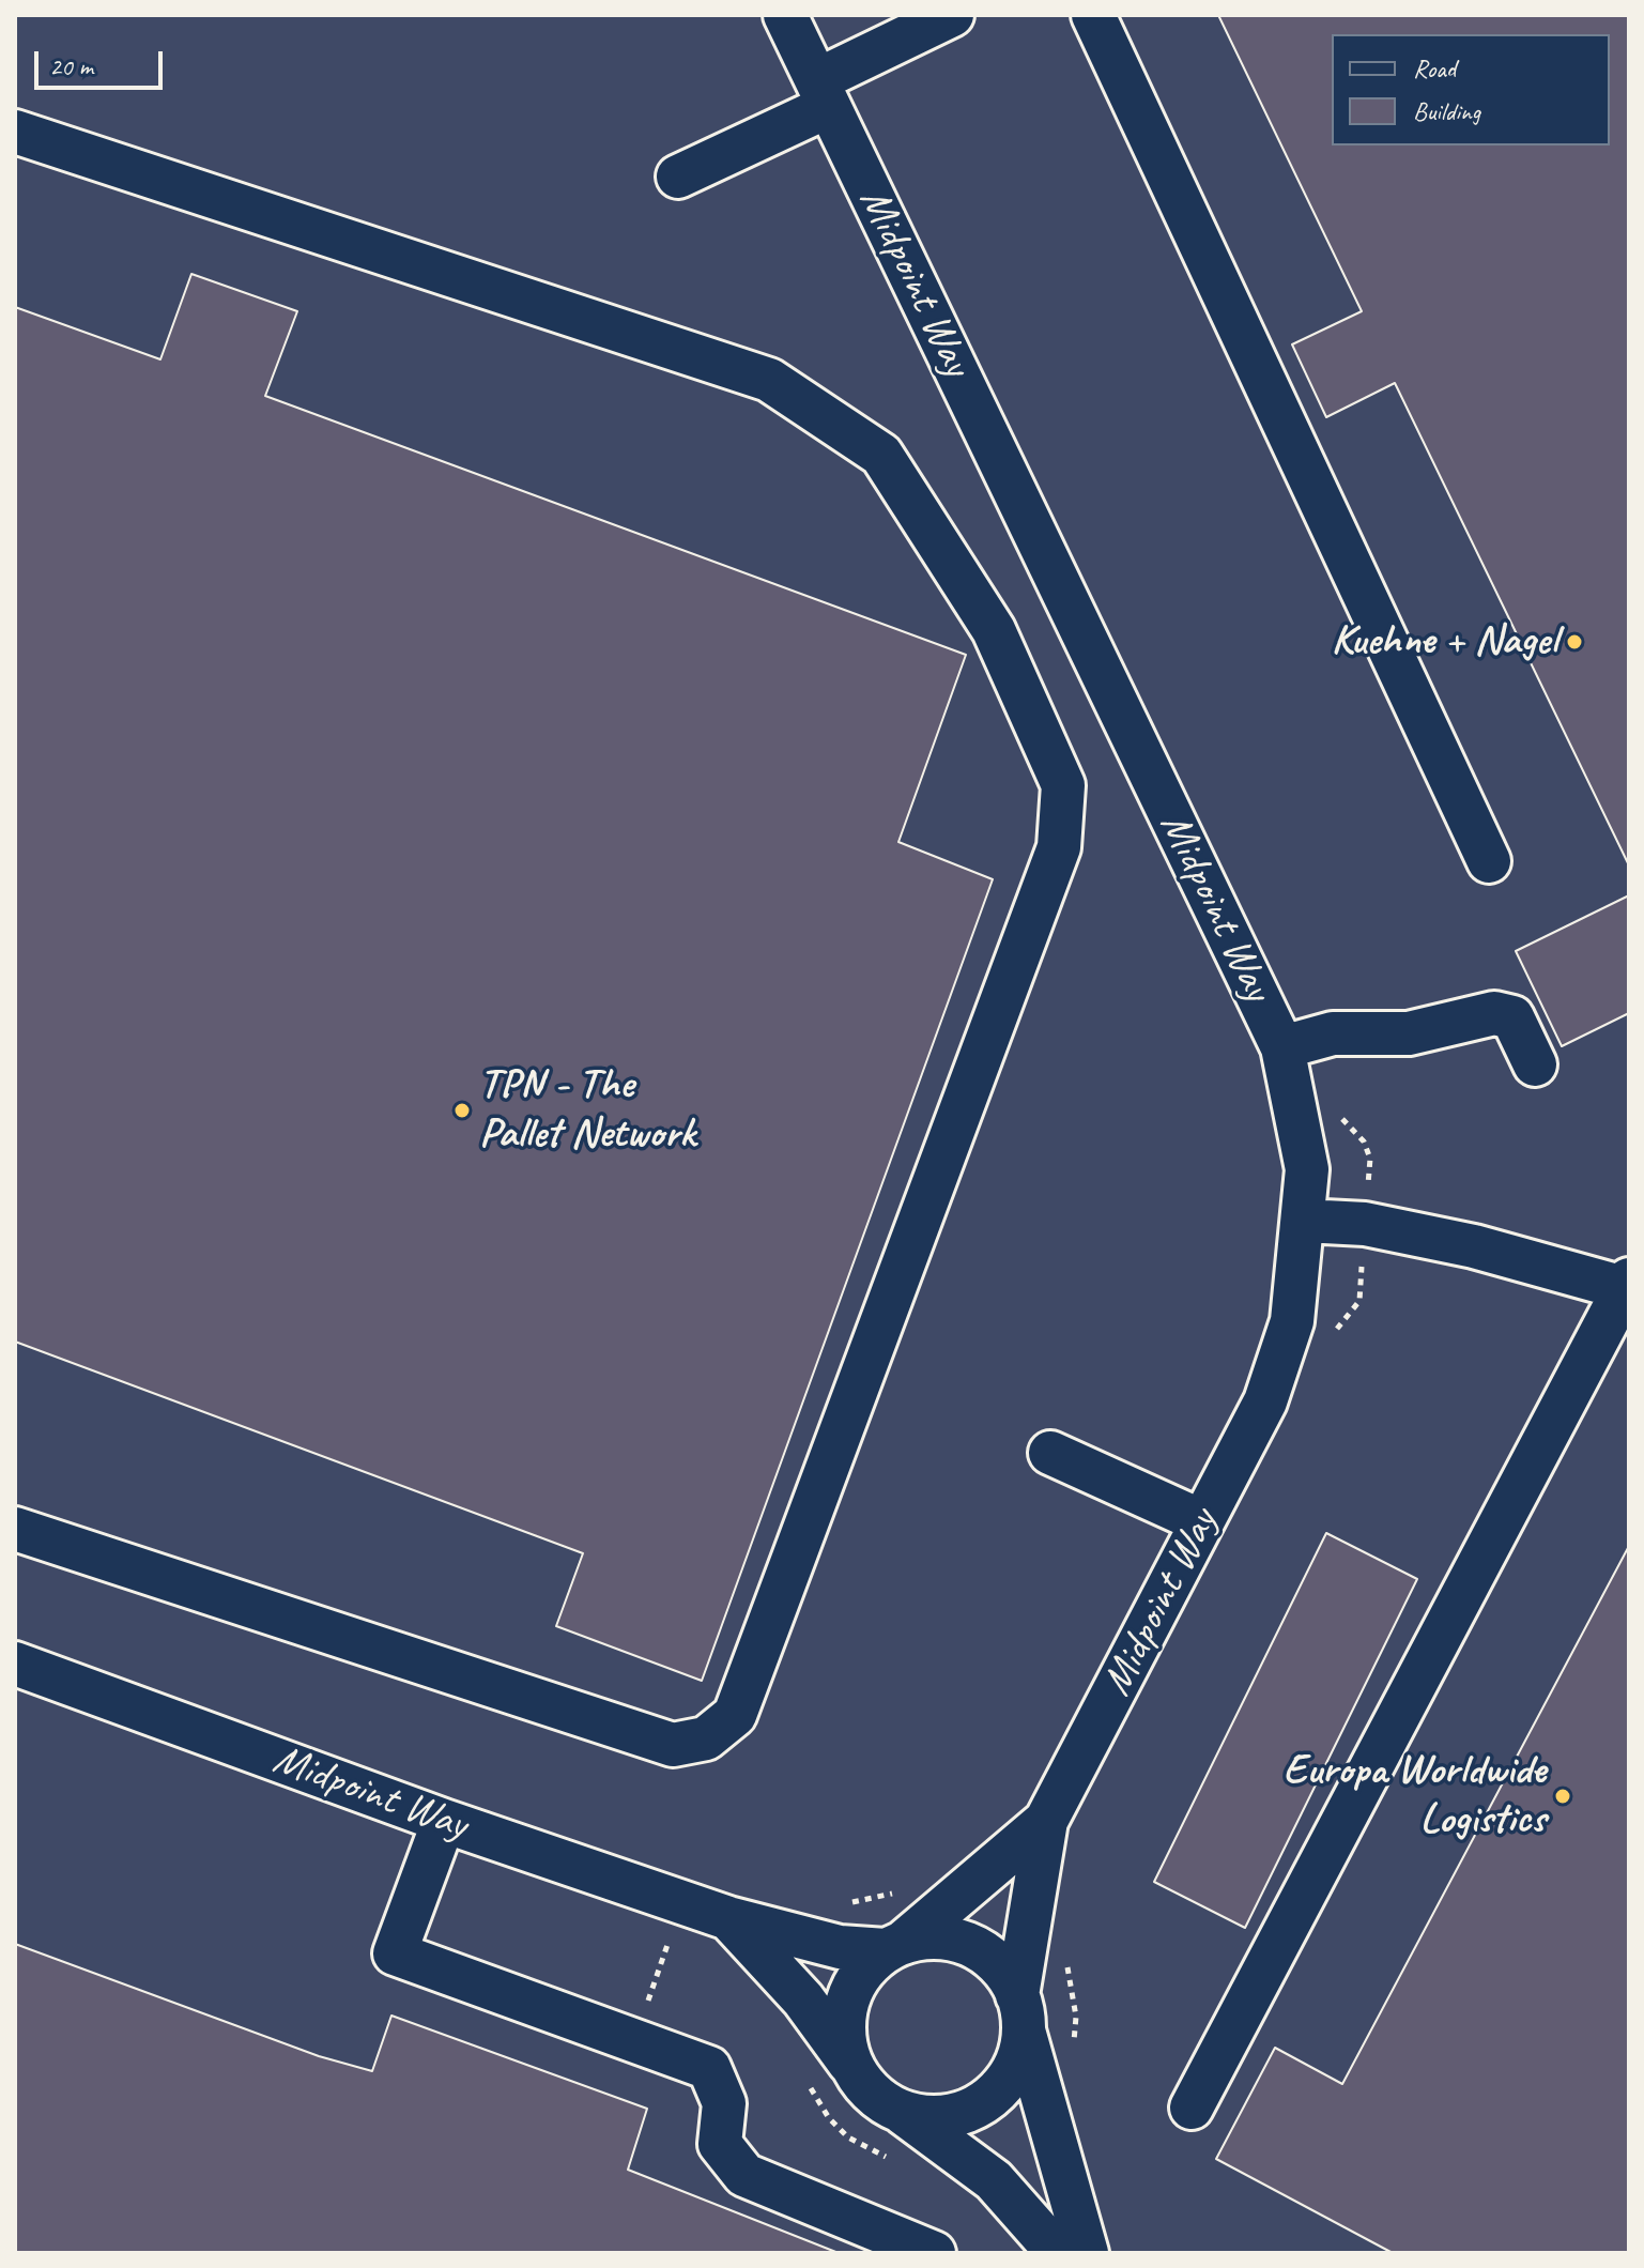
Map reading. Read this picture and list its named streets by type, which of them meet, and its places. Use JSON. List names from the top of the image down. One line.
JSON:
{"streets":{"street":["Midpoint Way"]},"places":["Kuehne + Nagel","TPN - The Pallet Network","Europa Worldwide Logistics"],"legend":["Road","Building"],"scale_bar":"20 m"}
